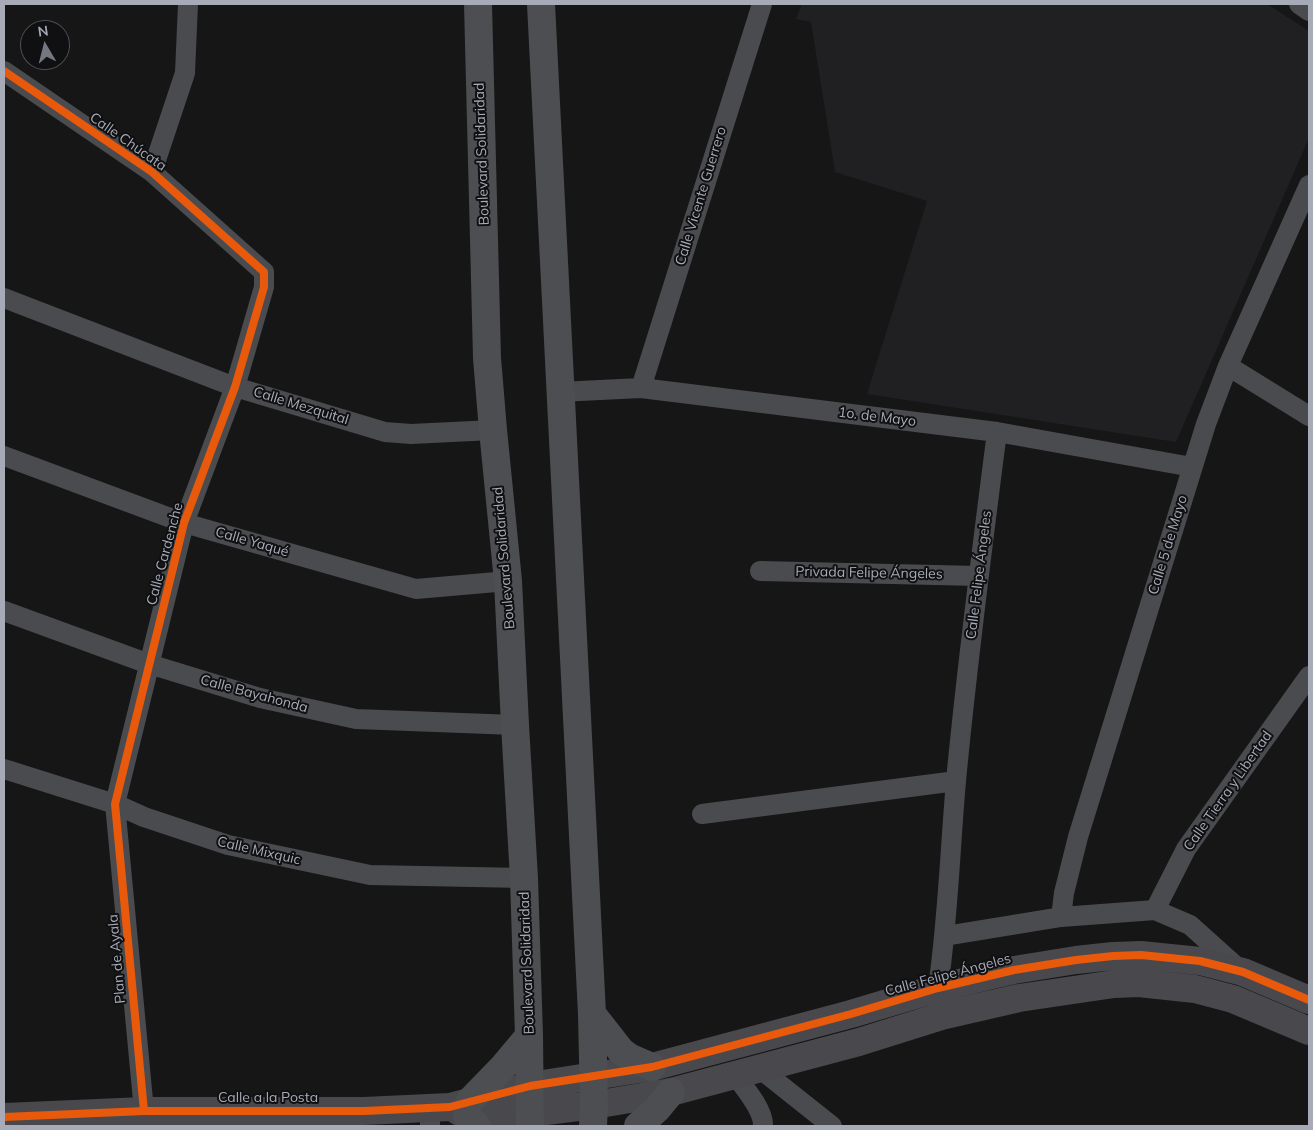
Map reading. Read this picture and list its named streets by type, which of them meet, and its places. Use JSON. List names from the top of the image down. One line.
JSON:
{"streets":{"main road":["Boulevard Solidaridad"],"street":["Calle Chúcata","Calle Vicente Guerrero","Calle Mezquital","1o. de Mayo","Calle Yaqué","Calle 5 de Mayo","Calle Cardenche","Privada Felipe Ángeles","Calle Felipe Ángeles","Calle Bayahonda","Calle Tierra y Libertad","Calle Mixquic","Plan de Ayala","Calle a la Posta"]},"crossings":[["Calle Chúcata","Calle Cardenche"],["Boulevard Solidaridad","Calle Mezquital"],["Boulevard Solidaridad","Calle Yaqué"],["Boulevard Solidaridad","Calle Felipe Ángeles"],["Boulevard Solidaridad","Calle Bayahonda"],["Boulevard Solidaridad","Calle Mixquic"],["Boulevard Solidaridad","Calle a la Posta"],["Calle Vicente Guerrero","1o. de Mayo"],["Calle Mezquital","Calle Cardenche"],["1o. de Mayo","Calle 5 de Mayo"],["1o. de Mayo","Calle Felipe Ángeles"],["Calle Yaqué","Calle Cardenche"],["Calle Cardenche","Calle Bayahonda"],["Calle Cardenche","Calle Mixquic"],["Calle Cardenche","Plan de Ayala"],["Privada Felipe Ángeles","Calle Felipe Ángeles"],["Calle Felipe Ángeles","Calle a la Posta"],["Calle Mixquic","Plan de Ayala"],["Plan de Ayala","Calle a la Posta"]],"north":"top"}
